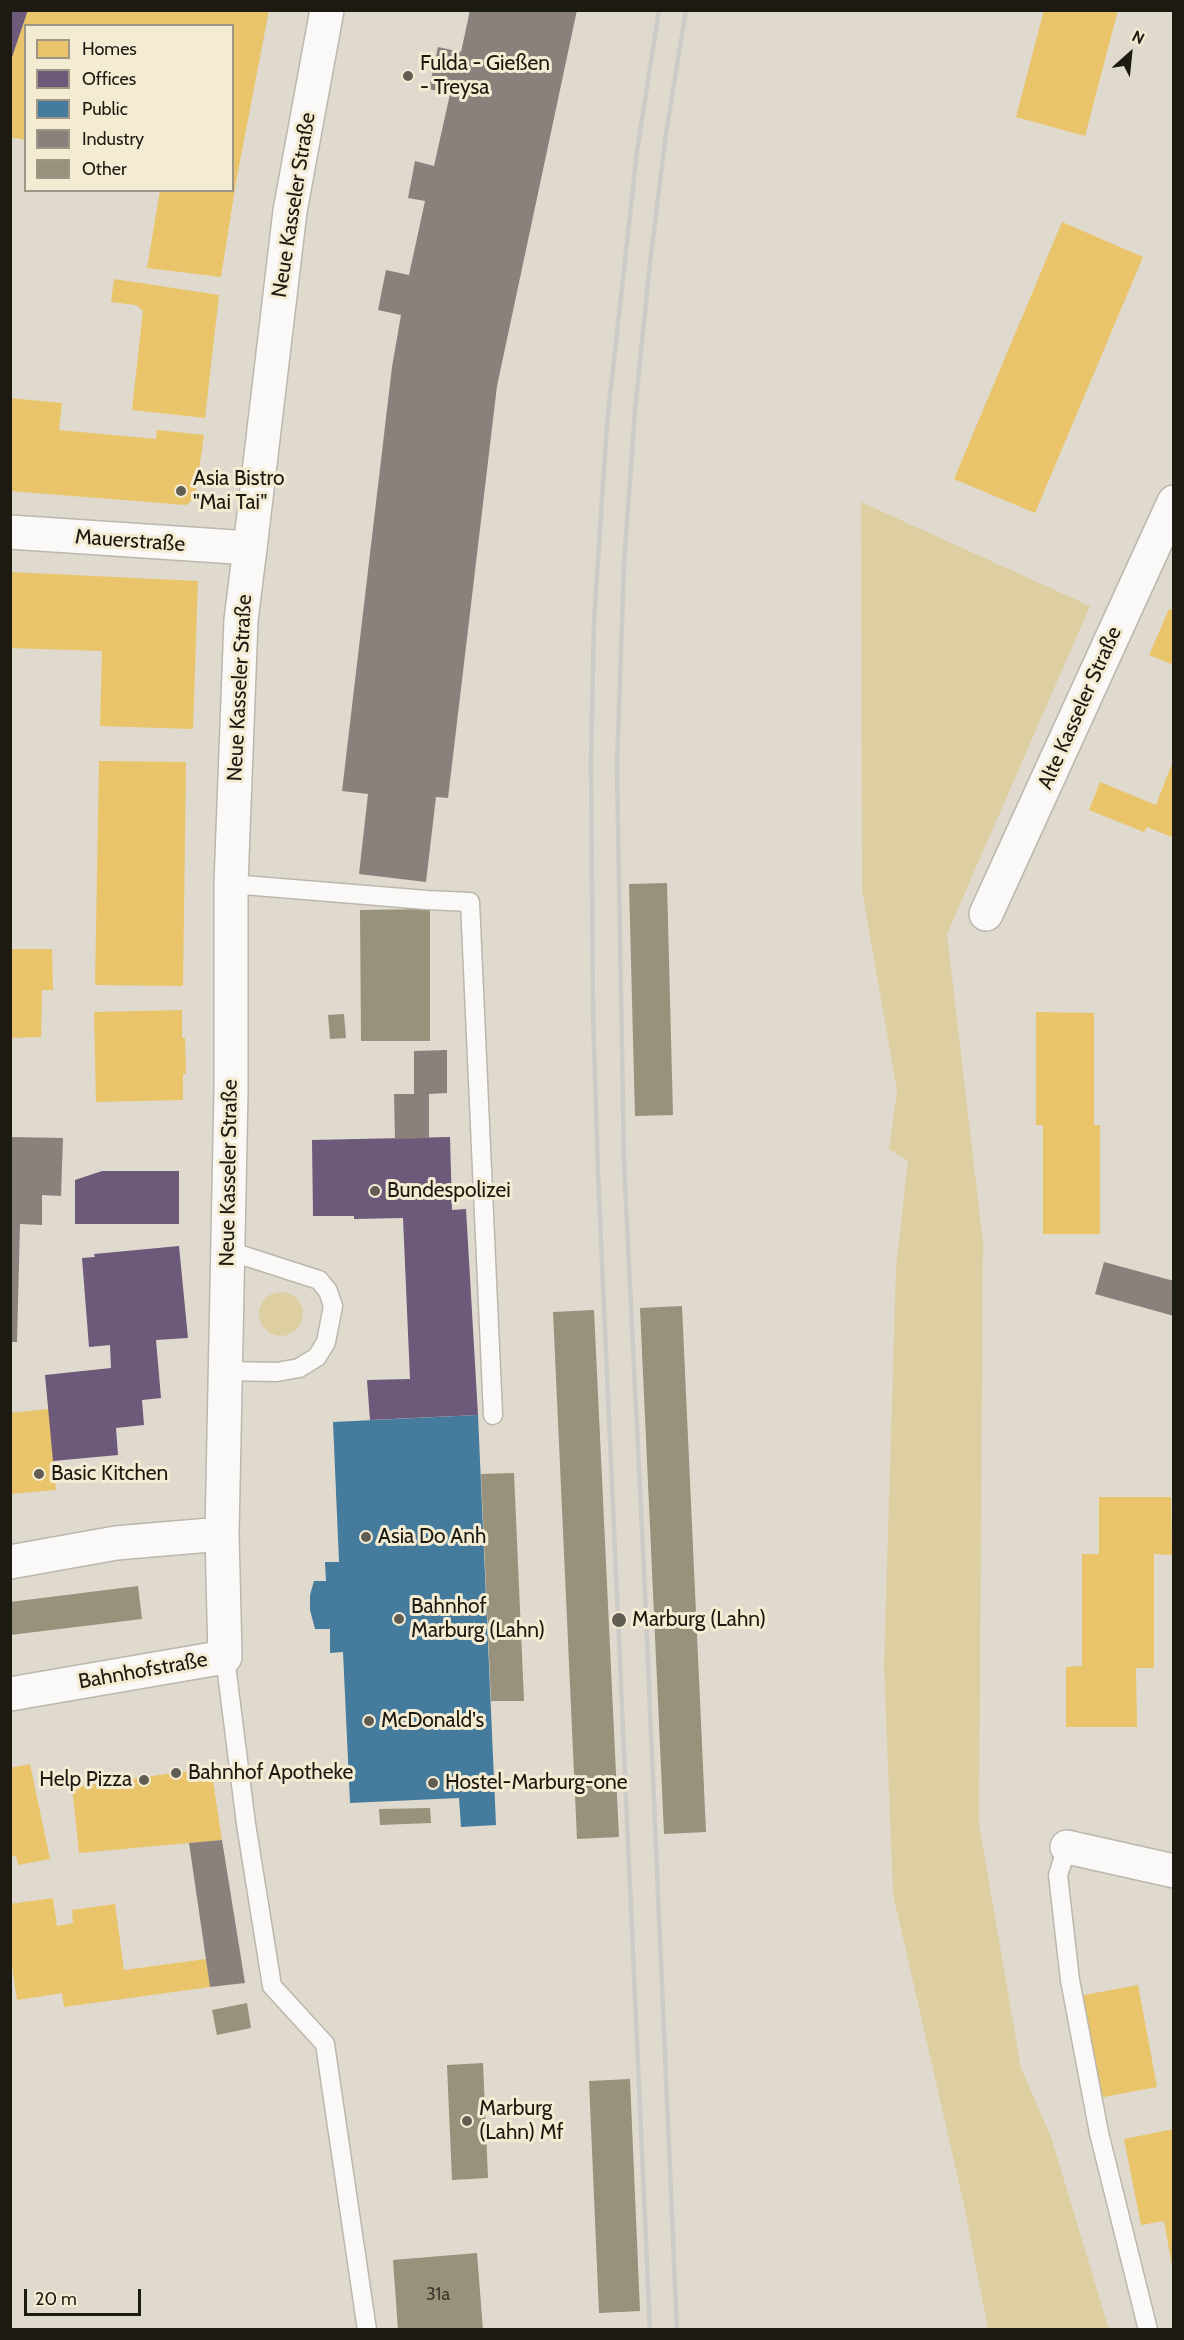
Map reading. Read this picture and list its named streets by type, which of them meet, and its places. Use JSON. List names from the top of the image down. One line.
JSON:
{"streets":{"street":["Neue Kasseler Straße","Mauerstraße","Alte Kasseler Straße","Bahnhofstraße"]},"crossings":[["Neue Kasseler Straße","Mauerstraße"],["Neue Kasseler Straße","Bahnhofstraße"]],"places":["Fulda - Gießen - Treysa","Asia Bistro \"Mai Tai\"","Bundespolizei","Basic Kitchen","Asia Do Anh","Bahnhof Marburg (Lahn)","Marburg (Lahn)","McDonald's","Bahnhof Apotheke","Help Pizza","Hostel-Marburg-one","Marburg (Lahn) Mf"],"house_numbers":["31a"],"legend":["Homes","Offices","Public","Industry","Other"],"scale_bar":"20 m","north":"top right"}
